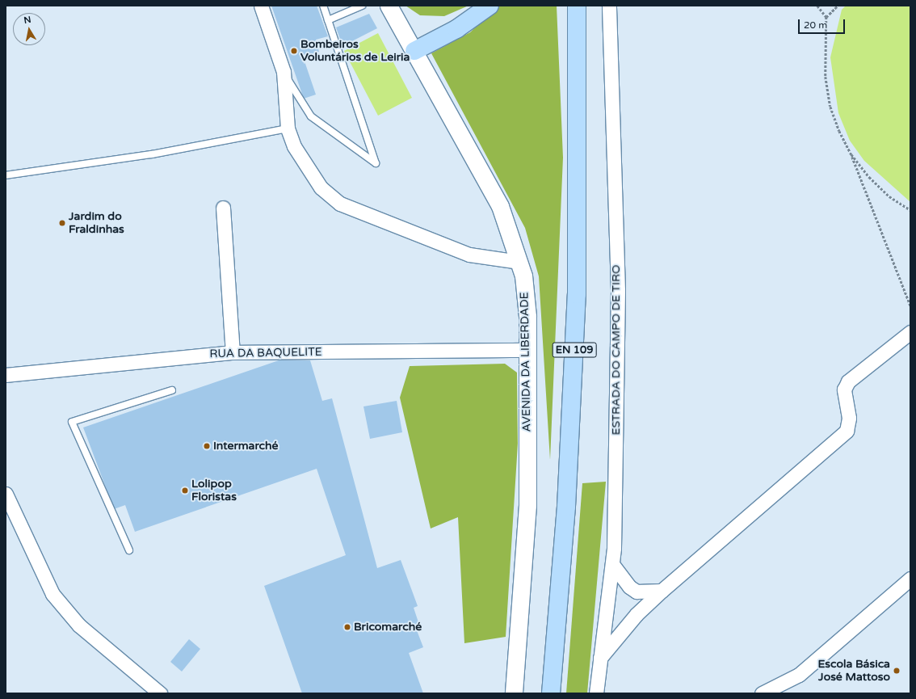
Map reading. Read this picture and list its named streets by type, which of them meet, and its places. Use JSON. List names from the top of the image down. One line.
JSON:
{"streets":{"main road":["EN 109"],"street":["ESTRADA DO CAMPO DE TIRO","RUA DA BAQUELITE","AVENIDA DA LIBERDADE"]},"crossings":[["RUA DA BAQUELITE","AVENIDA DA LIBERDADE"]],"places":["Bombeiros Voluntários de Leiria","Jardim do Fraldinhas","Intermarché","Lolipop Floristas","Bricomarché","Escola Básica José Mattoso"],"scale_bar":"20 m","north":"top"}
